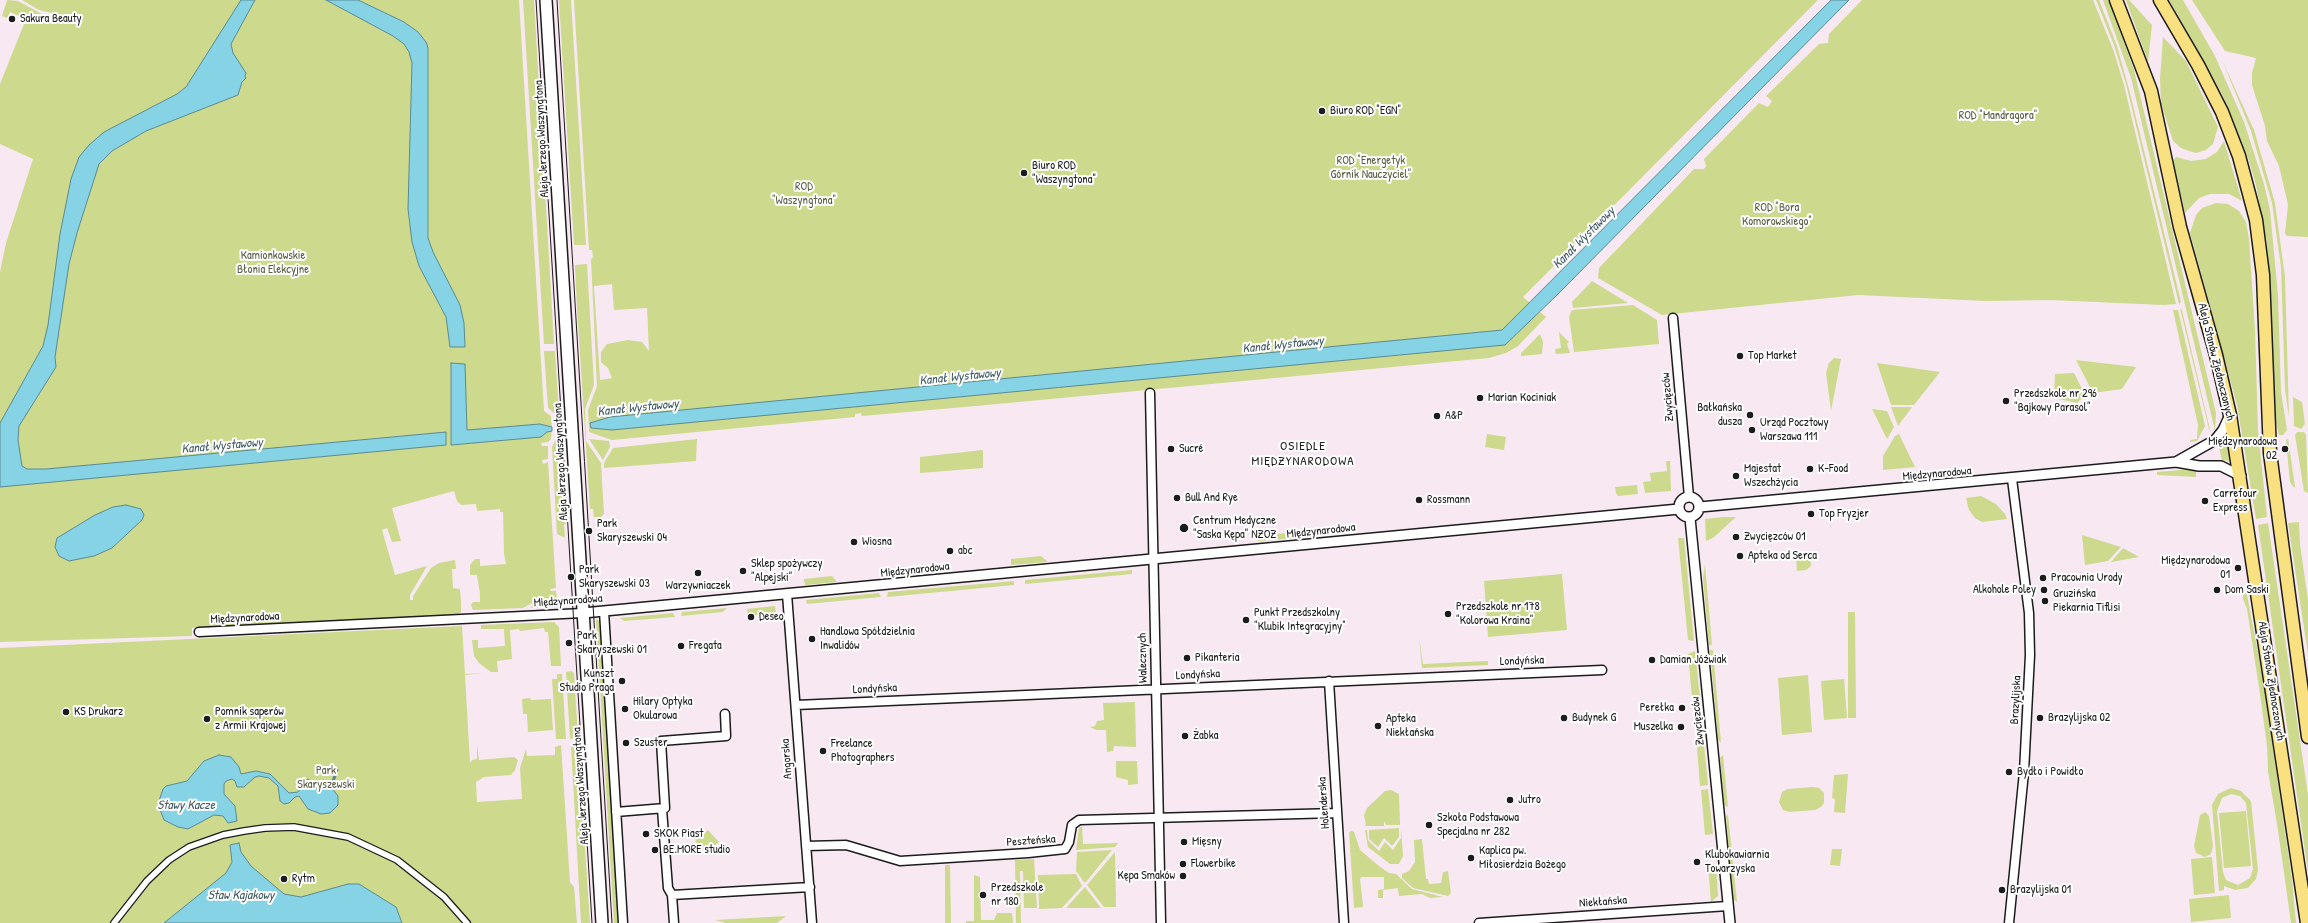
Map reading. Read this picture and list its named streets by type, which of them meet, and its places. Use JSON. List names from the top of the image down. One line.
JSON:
{"streets":{"main road":["Aleja Jerzego Waszyngtona","Aleja Stanów Zjednoczonych"],"street":["Zwycięzców","Międzynarodowa","Walecznych","Londyńska","Brazylijska","Angorska","Holenderska","Peszteńska","Niekłańska"]},"crossings":[["Aleja Jerzego Waszyngtona","Międzynarodowa"],["Aleja Stanów Zjednoczonych","Międzynarodowa"],["Zwycięzców","Międzynarodowa"],["Zwycięzców","Niekłańska"],["Międzynarodowa","Walecznych"],["Międzynarodowa","Brazylijska"],["Międzynarodowa","Angorska"],["Walecznych","Londyńska"],["Walecznych","Peszteńska"],["Londyńska","Angorska"],["Londyńska","Holenderska"],["Angorska","Peszteńska"],["Holenderska","Peszteńska"]],"districts":["OSIEDLE MIĘDZYNARODOWA"],"water":["Kanał Wystawowy","Stawy Kacze","Staw Kajakowy"],"parks":["ROD \"Mandragora\"","ROD \"Energetyk Górnik Nauczyciel\"","ROD \"Waszyngtona\"","ROD \"Bora Komorowskiego\"","Kamionkowskie Błonia Elekcyjne","Park Skaryszewski"],"places":["Sakura Beauty","Biuro ROD \"EGN\"","Biuro ROD \"Waszyngtona\"","Top Market","Marian Kociniak","Przedszkole nr 296 \"Bajkowy Parasol\"","Bałkańska dusza","A&P","Urząd Pocztowy Warszawa 111","Sucré","Międzynarodowa 02","K-Food","Majestat Wszechżycia","Bull And Rye","Rossmann","Carrefour Express","Top Fryzjer","Centrum Medyczne \"Saska Kępa\" NZOZ","Park Skaryszewski 04","Zwycięzców 01","Wiosna","abc","Apteka od Serca","Międzynarodowa 01","Sklep spożywczy \"Alpejski\"","Warzywniaczek","Park Skaryszewski 03","Pracownia Urody","Alkohole Poley","Dom Saski","Gruzińska Piekarnia Tiflisi","Przedszkole nr 178 \"Kolorowa Kraina\"","Deseo","Punkt Przedszkolny \"Klubik Integracyjny\"","Handlowa Spółdzielnia Inwalidów","Park Skaryszewski 01","Fregata","Pikanteria","Damian Jóźwiak","Kunszt Studio Praga","Perełka","Hilary Optyka Okularowa","KS Drukarz","Budynek G","Brazylijska 02","Pomnik saperów z Armii Krajowej","Apteka Niekłańska","Muszelka","Żabka","Szuster","Freelance Photographers","Bydło i Powidło","Jutro","Szkoła Podstawowa Specjalna nr 282","SKOK Piast","Mięsny","BE.MORE studio","Kaplica pw. Miłosierdzia Bożego","Klubokawiarnia Towarzyska","Flowerbike","Kępa Smaków","Rytm","Brazylijska 01","Przedszkole nr 180"]}
